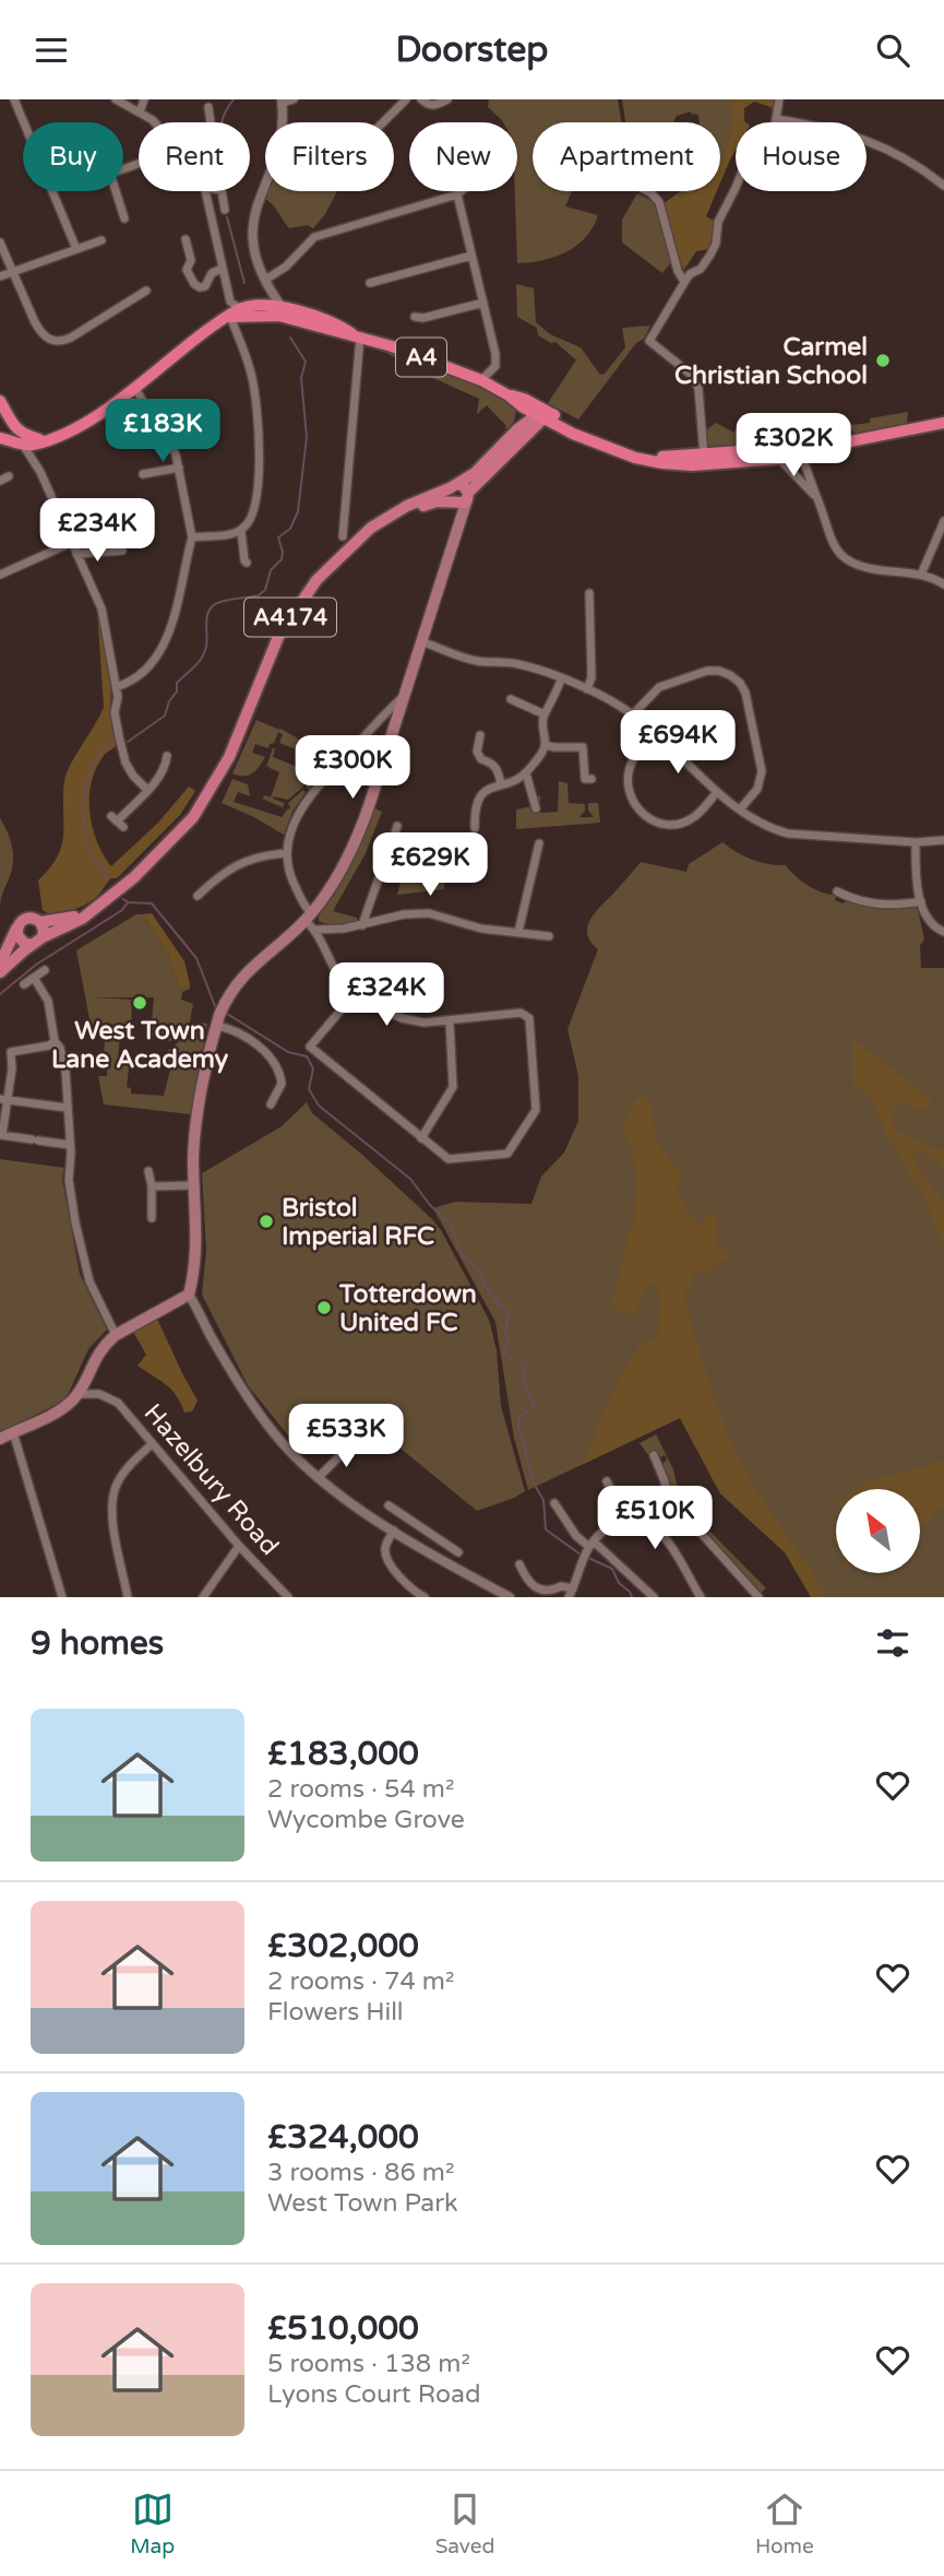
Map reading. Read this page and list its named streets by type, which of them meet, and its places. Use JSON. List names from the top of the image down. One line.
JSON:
{"streets":{"highway":["A4"],"main road":["A4174"],"street":["Hazelbury Road"]},"crossings":[["A4","A4174"]],"places":["Carmel Christian School","West Town Lane Academy","Bristol Imperial RFC","Totterdown United FC"],"north":"top left","page":{"header":"Doorstep","chip":["Buy","Rent","Filters","New","Apartment","House"],"price":["£183K","£302K","£234K","£694K","£300K","£629K","£324K","£533K","£510K"],"heading":"9 homes","list":[{"name":"£183,000","note":"2 rooms · 54 m² · Wycombe Grove"},{"name":"£302,000","note":"2 rooms · 74 m² · Flowers Hill"},{"name":"£324,000","note":"3 rooms · 86 m² · West Town Park"},{"name":"£510,000","note":"5 rooms · 138 m² · Lyons Court Road"}],"tabs":["Map","Saved","Home"]}}
